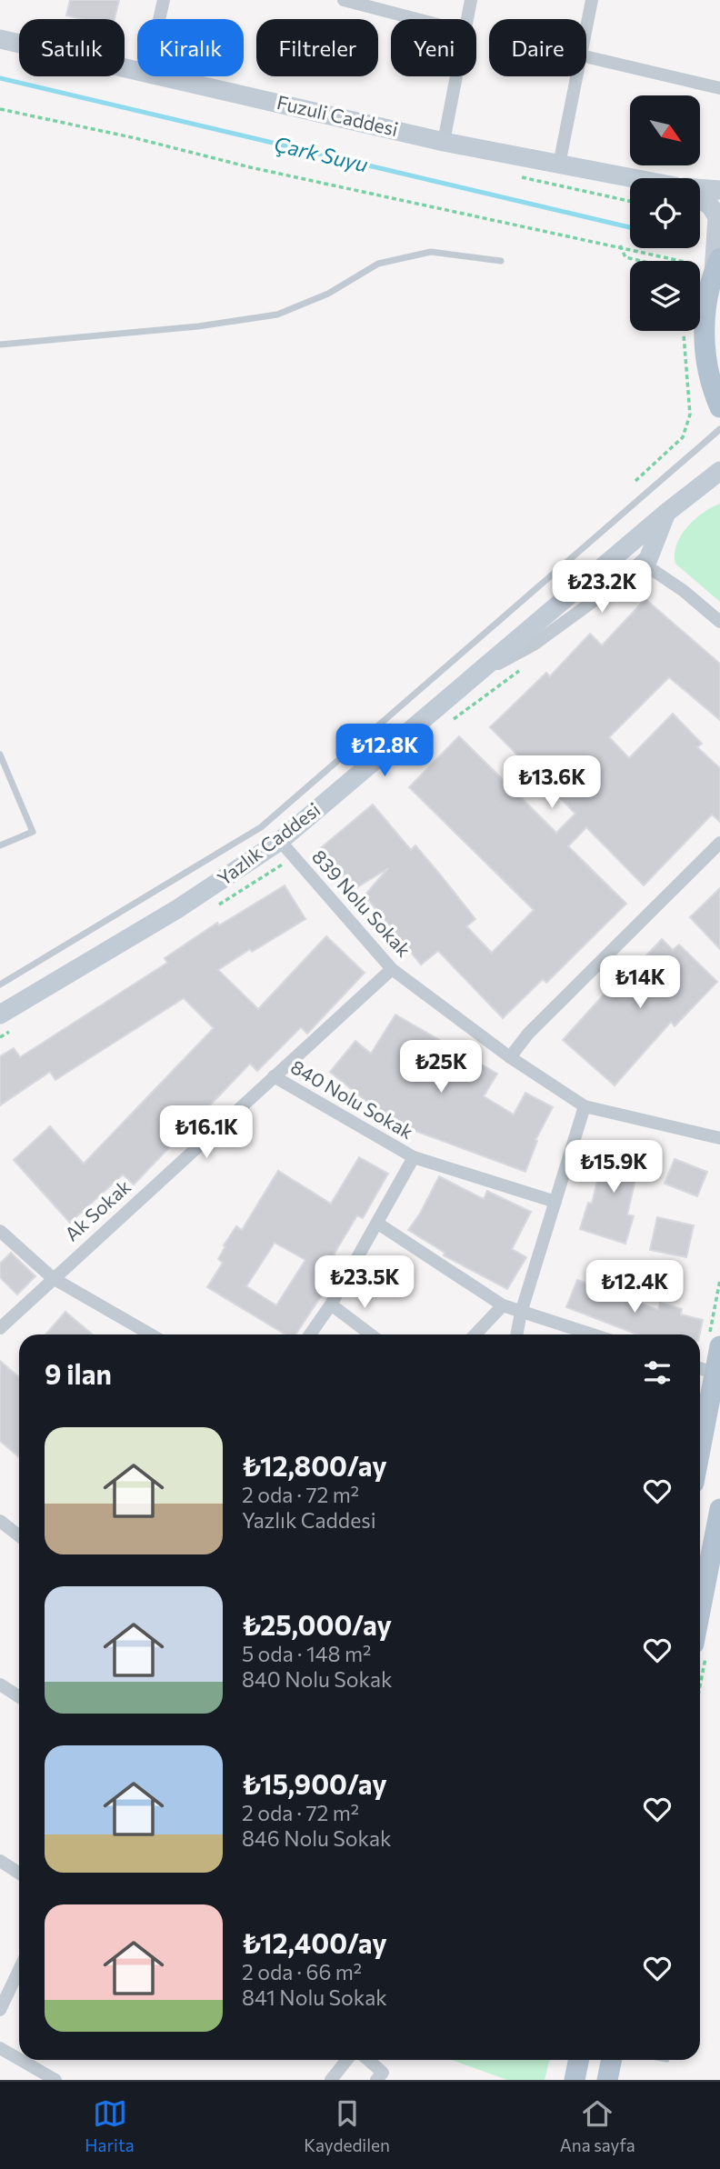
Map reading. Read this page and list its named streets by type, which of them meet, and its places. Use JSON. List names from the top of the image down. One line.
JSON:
{"streets":{"main road":["Fuzuli Caddesi","Yazlık Caddesi"],"street":["839 Nolu Sokak","840 Nolu Sokak","Ak Sokak"]},"crossings":[["Yazlık Caddesi","839 Nolu Sokak"],["839 Nolu Sokak","Ak Sokak"],["840 Nolu Sokak","Ak Sokak"]],"water":["Çark Suyu"],"north":"bottom right","page":{"chip":["Satılık","Kiralık","Filtreler","Yeni","Daire"],"price":["₺23.2K","₺12.8K","₺13.6K","₺14K","₺25K","₺16.1K","₺15.9K","₺23.5K","₺12.4K"],"heading":"9 ilan","list":[{"name":"₺12,800/ay","note":"2 oda · 72 m² · Yazlık Caddesi"},{"name":"₺25,000/ay","note":"5 oda · 148 m² · 840 Nolu Sokak"},{"name":"₺15,900/ay","note":"2 oda · 72 m² · 846 Nolu Sokak"},{"name":"₺12,400/ay","note":"2 oda · 66 m² · 841 Nolu Sokak"}],"tabs":["Harita","Kaydedilen","Ana sayfa"]}}
